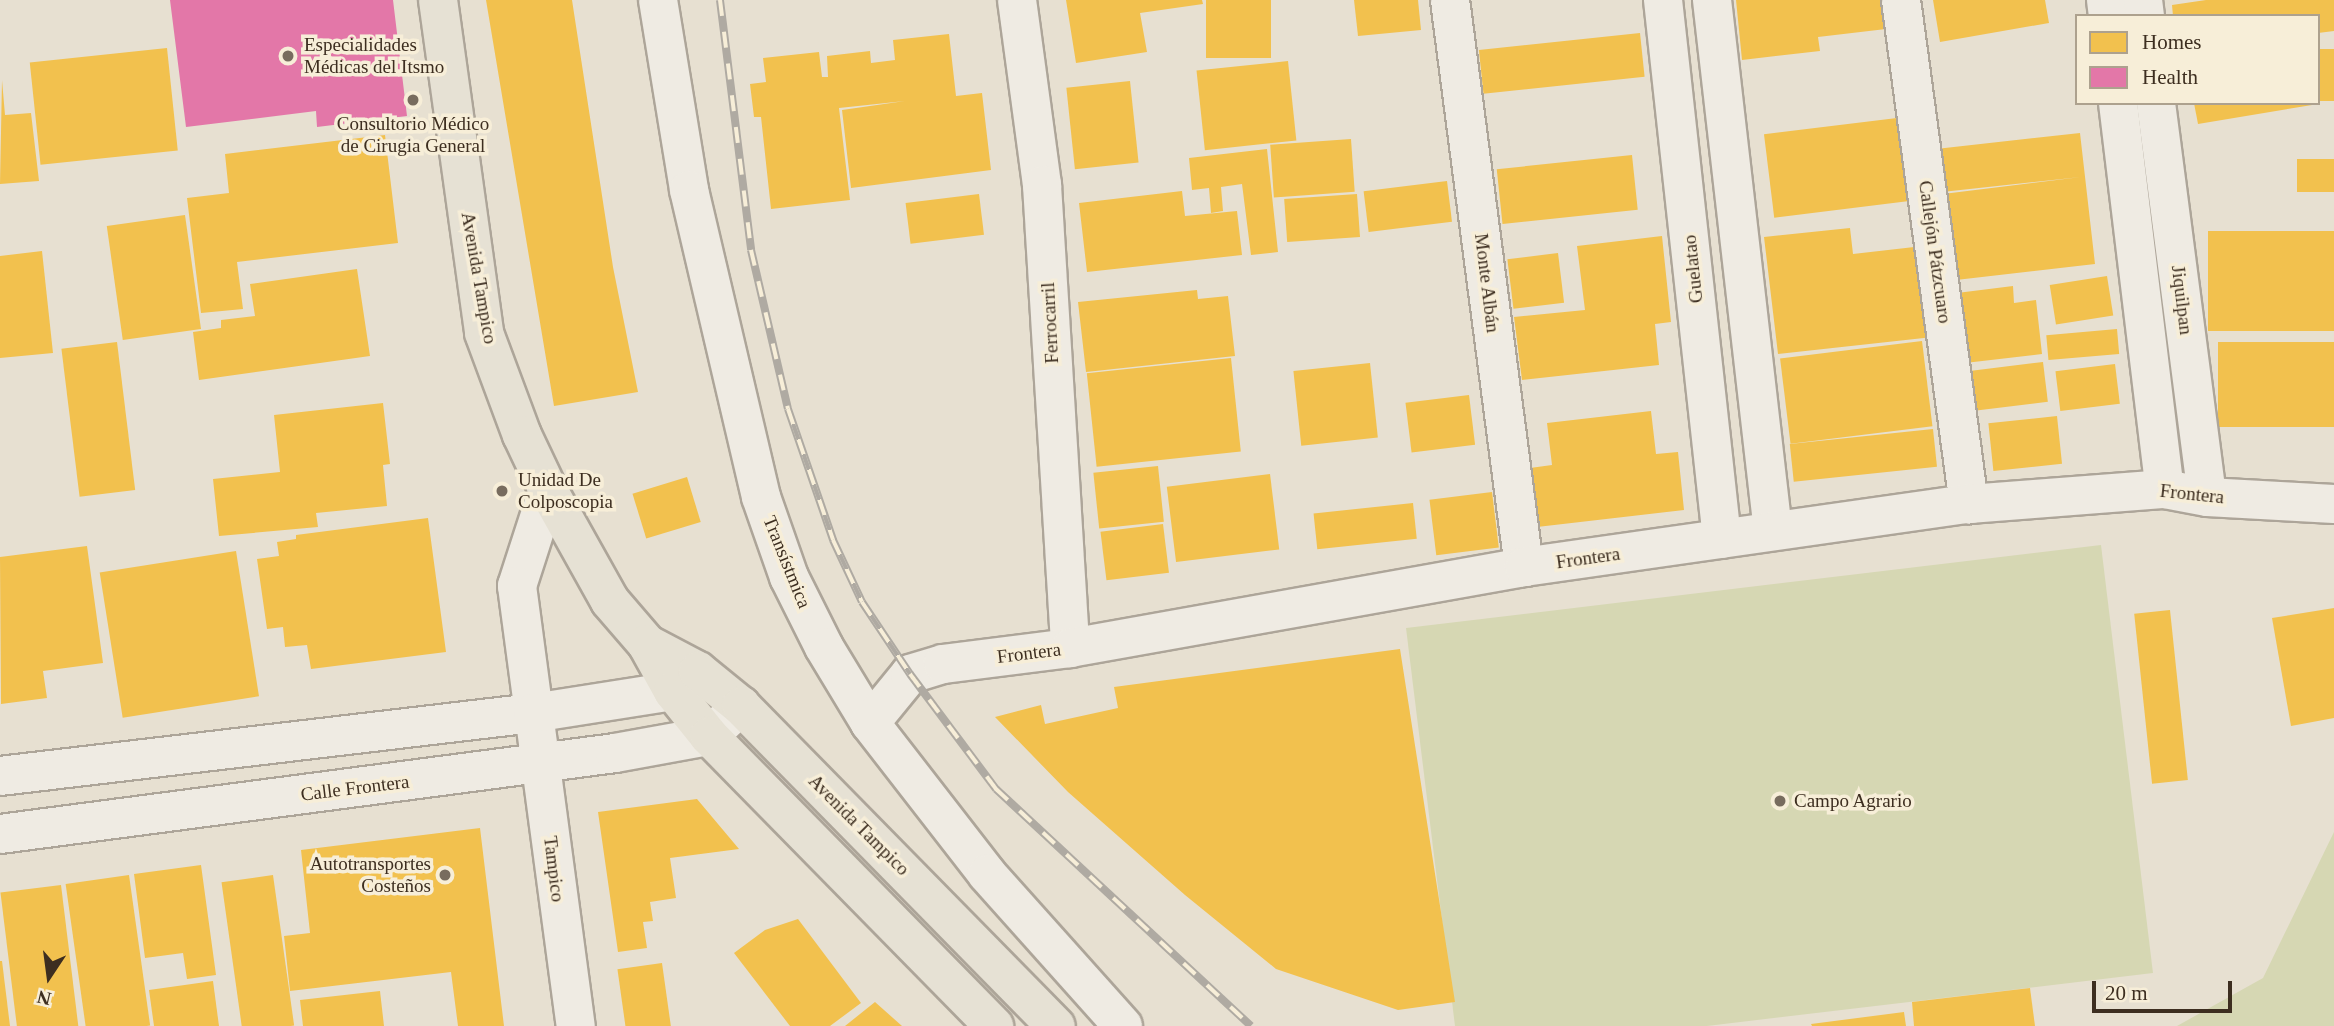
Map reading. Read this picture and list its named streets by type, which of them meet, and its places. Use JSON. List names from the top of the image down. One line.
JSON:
{"streets":{"main road":["Avenida Tampico"],"street":["Callejón Pátzcuaro","Guelatao","Monte Albán","Jiquilpan","Ferrocarril","Frontera","Transístmica","Calle Frontera","Tampico"]},"crossings":[["Callejón Pátzcuaro","Frontera"],["Guelatao","Frontera"],["Avenida Tampico","Calle Frontera"],["Avenida Tampico","Tampico"],["Monte Albán","Frontera"],["Jiquilpan","Frontera"],["Ferrocarril","Frontera"],["Frontera","Transístmica"],["Calle Frontera","Tampico"]],"places":["Especialidades Médicas del Itsmo","Consultorio Médico de Cirugia General","Unidad De Colposcopia","Campo Agrario","Autotransportes Costeños"],"legend":["Homes","Health"],"scale_bar":"20 m","north":"bottom"}
